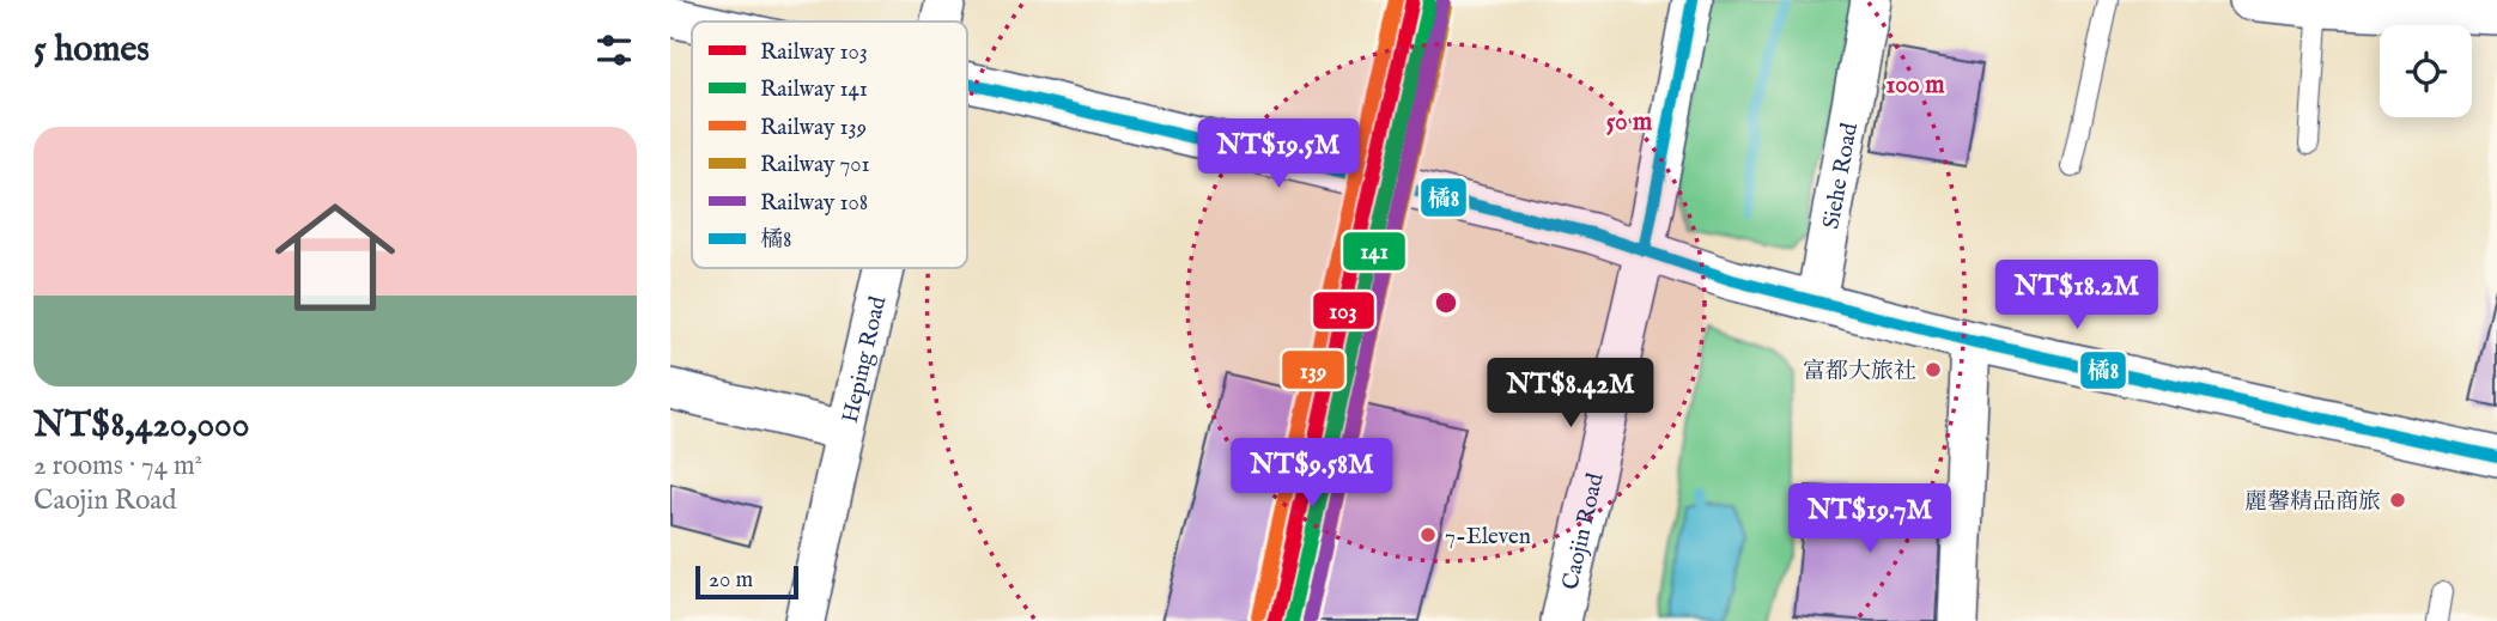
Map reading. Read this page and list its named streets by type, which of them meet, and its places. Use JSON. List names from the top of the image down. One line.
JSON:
{"streets":{"street":["Siehe Road","Heping Road","Caojin Road"]},"places":["富都大旅社","麗馨精品商旅","7-Eleven"],"lines":["rail line 103","rail line 139","rail line 108","transit line 橘8","rail line 141","rail line 701"],"legend":["Railway 103","Railway 141","Railway 139","Railway 701","Railway 108","橘8"],"scale_bar":"20 m","page":{"heading":"5 homes","list":[{"name":"NT$8,420,000","note":"2 rooms · 74 m² · Caojin Road"}],"price":["NT$19.5M","NT$18.2M","NT$8.42M","NT$9.58M","NT$19.7M"],"scale":"20 m"},"rings":["100 m","50 m"]}
